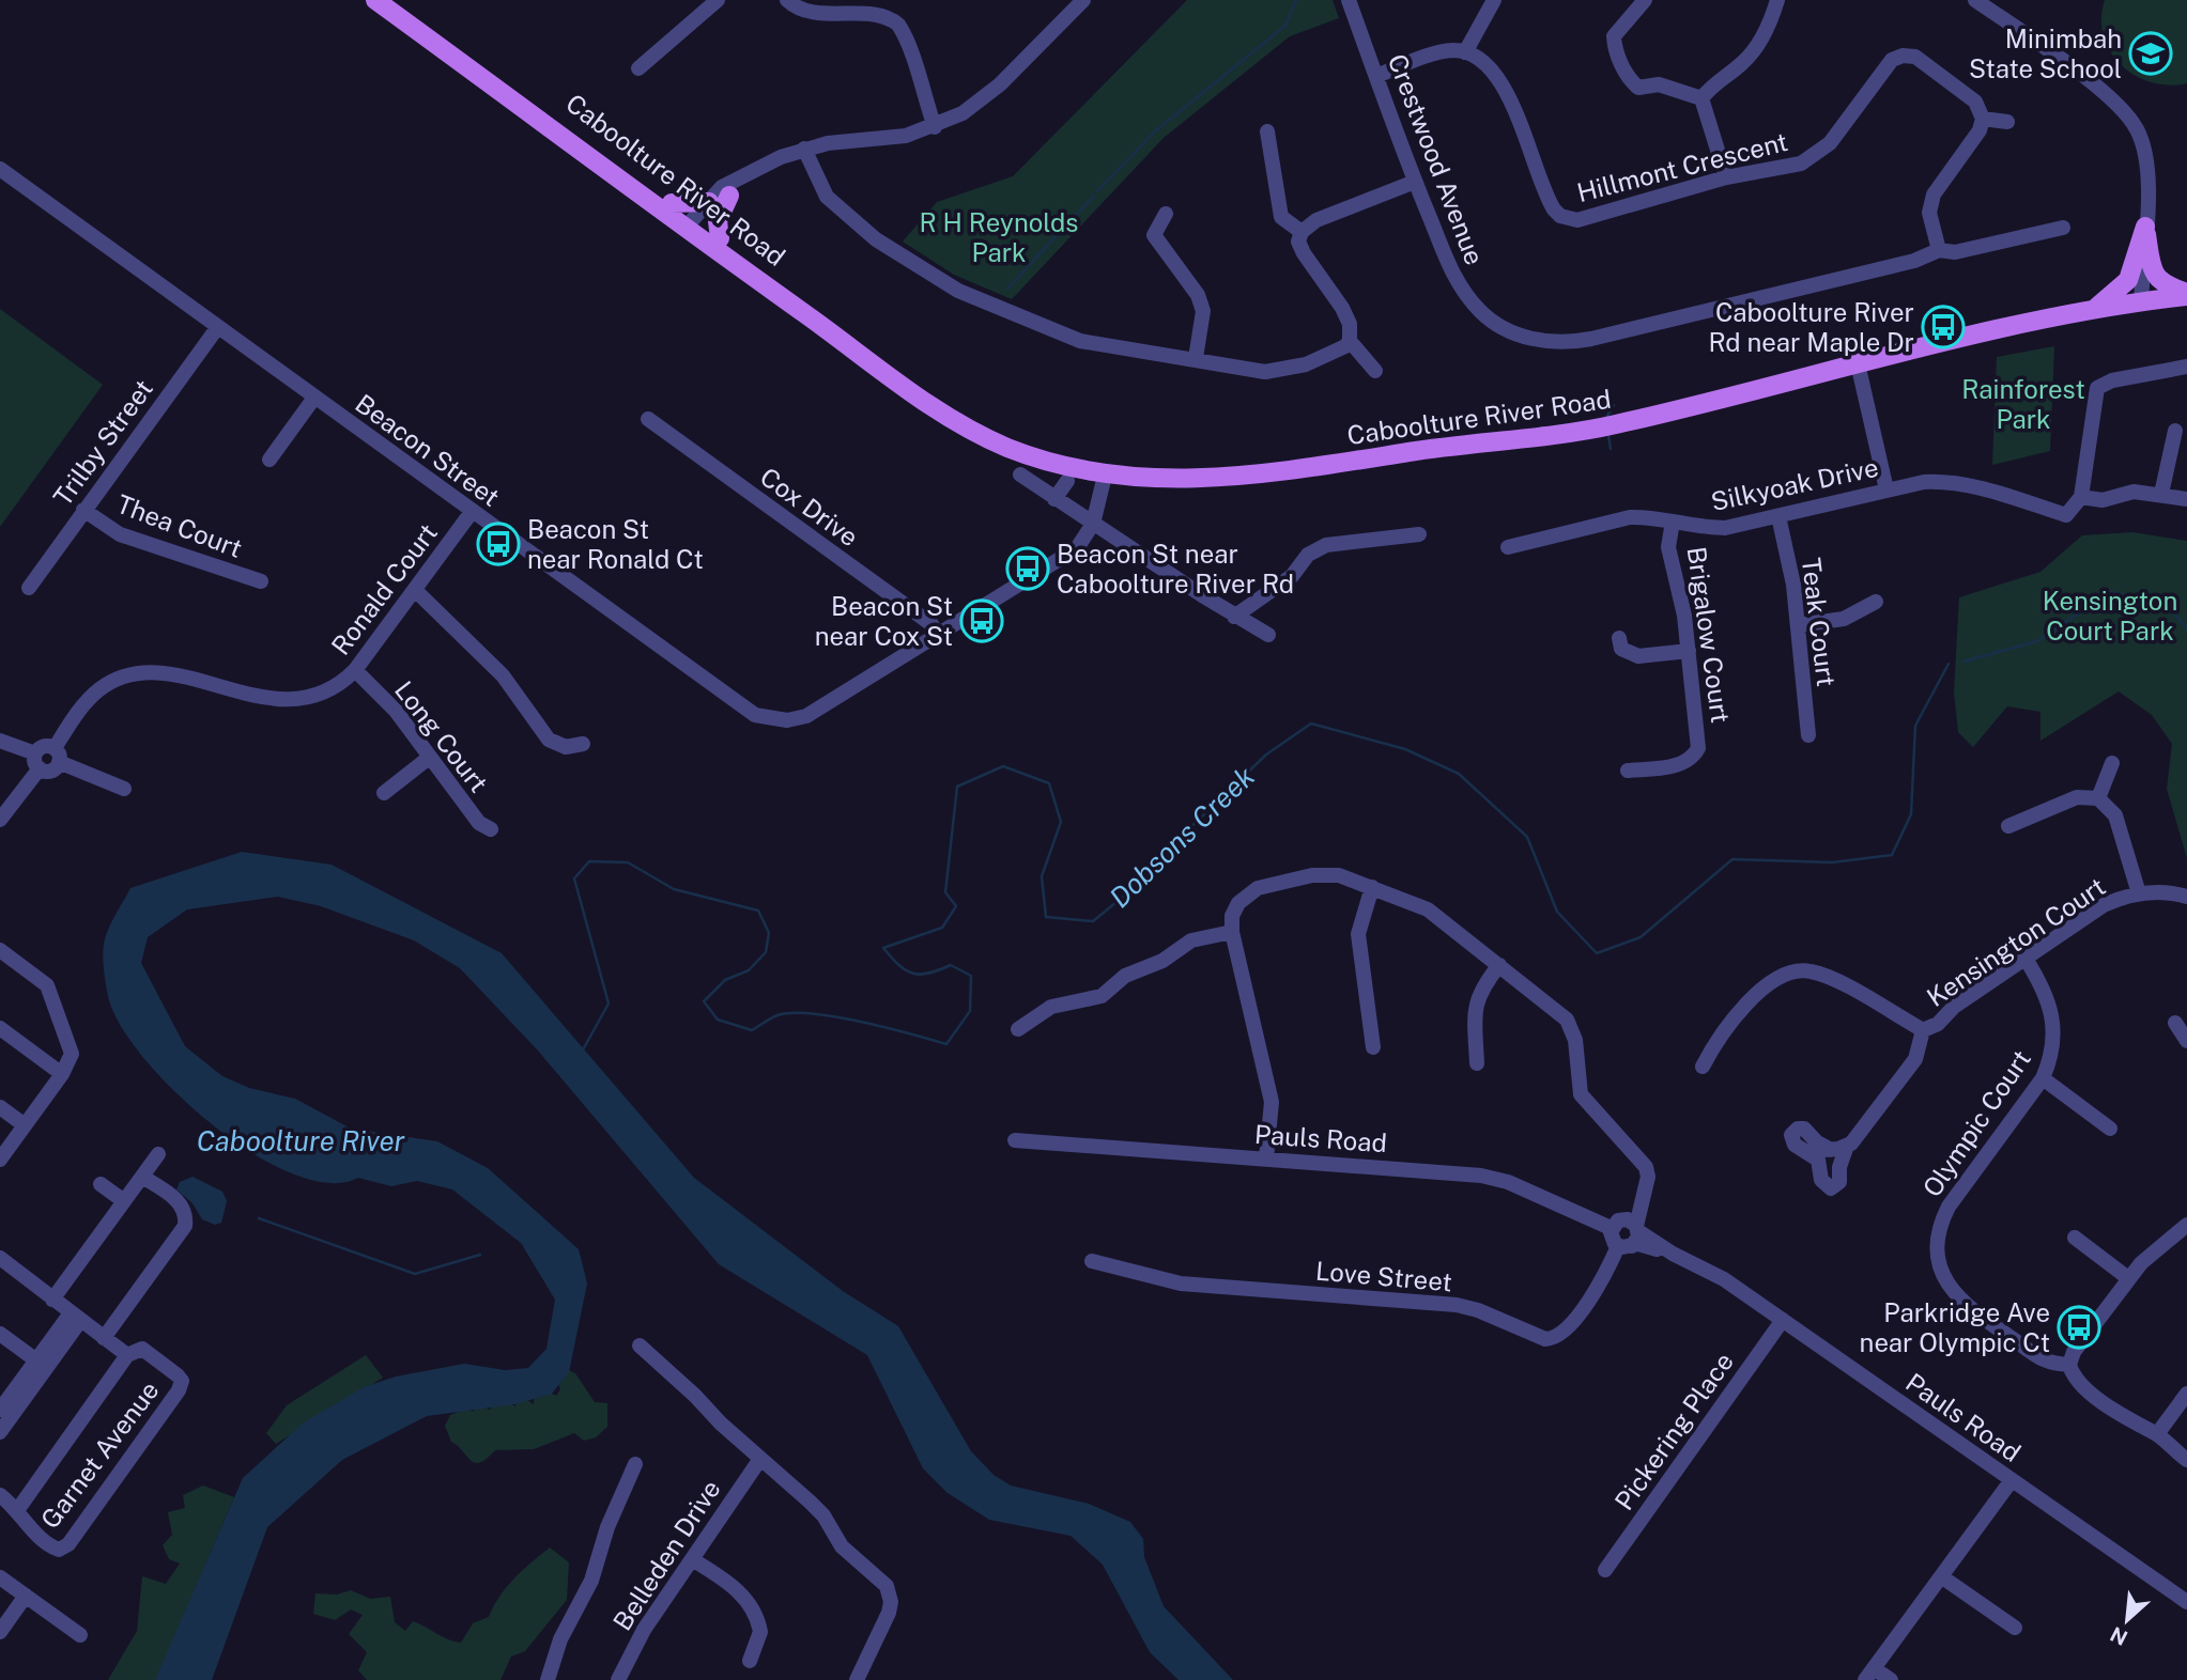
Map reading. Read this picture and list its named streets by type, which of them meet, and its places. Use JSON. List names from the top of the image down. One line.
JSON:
{"streets":{"main road":["Caboolture River Road"],"street":["Crestwood Avenue","Hillmont Crescent","Trilby Street","Beacon Street","Silkyoak Drive","Cox Drive","Thea Court","Ronald Court","Teak Court","Brigalow Court","Long Court","Kensington Court","Olympic Court","Pauls Road","Love Street","Pickering Place","Garnet Avenue","Belleden Drive"]},"crossings":[["Caboolture River Road","Beacon Street"],["Trilby Street","Beacon Street"],["Trilby Street","Thea Court"],["Beacon Street","Cox Drive"],["Beacon Street","Ronald Court"],["Silkyoak Drive","Teak Court"],["Silkyoak Drive","Brigalow Court"],["Ronald Court","Long Court"],["Kensington Court","Olympic Court"],["Pauls Road","Love Street"],["Pauls Road","Pickering Place"]],"water":["Dobsons Creek","Caboolture River"],"parks":["R H Reynolds Park","Rainforest Park","Kensington Court Park"],"places":{"school or university":["Minimbah State School"],"bus stop":["Caboolture River Rd near Maple Dr","Beacon St near Ronald Ct","Beacon St near Caboolture River Rd","Beacon St near Cox St","Parkridge Ave near Olympic Ct"]},"north":"bottom left"}
